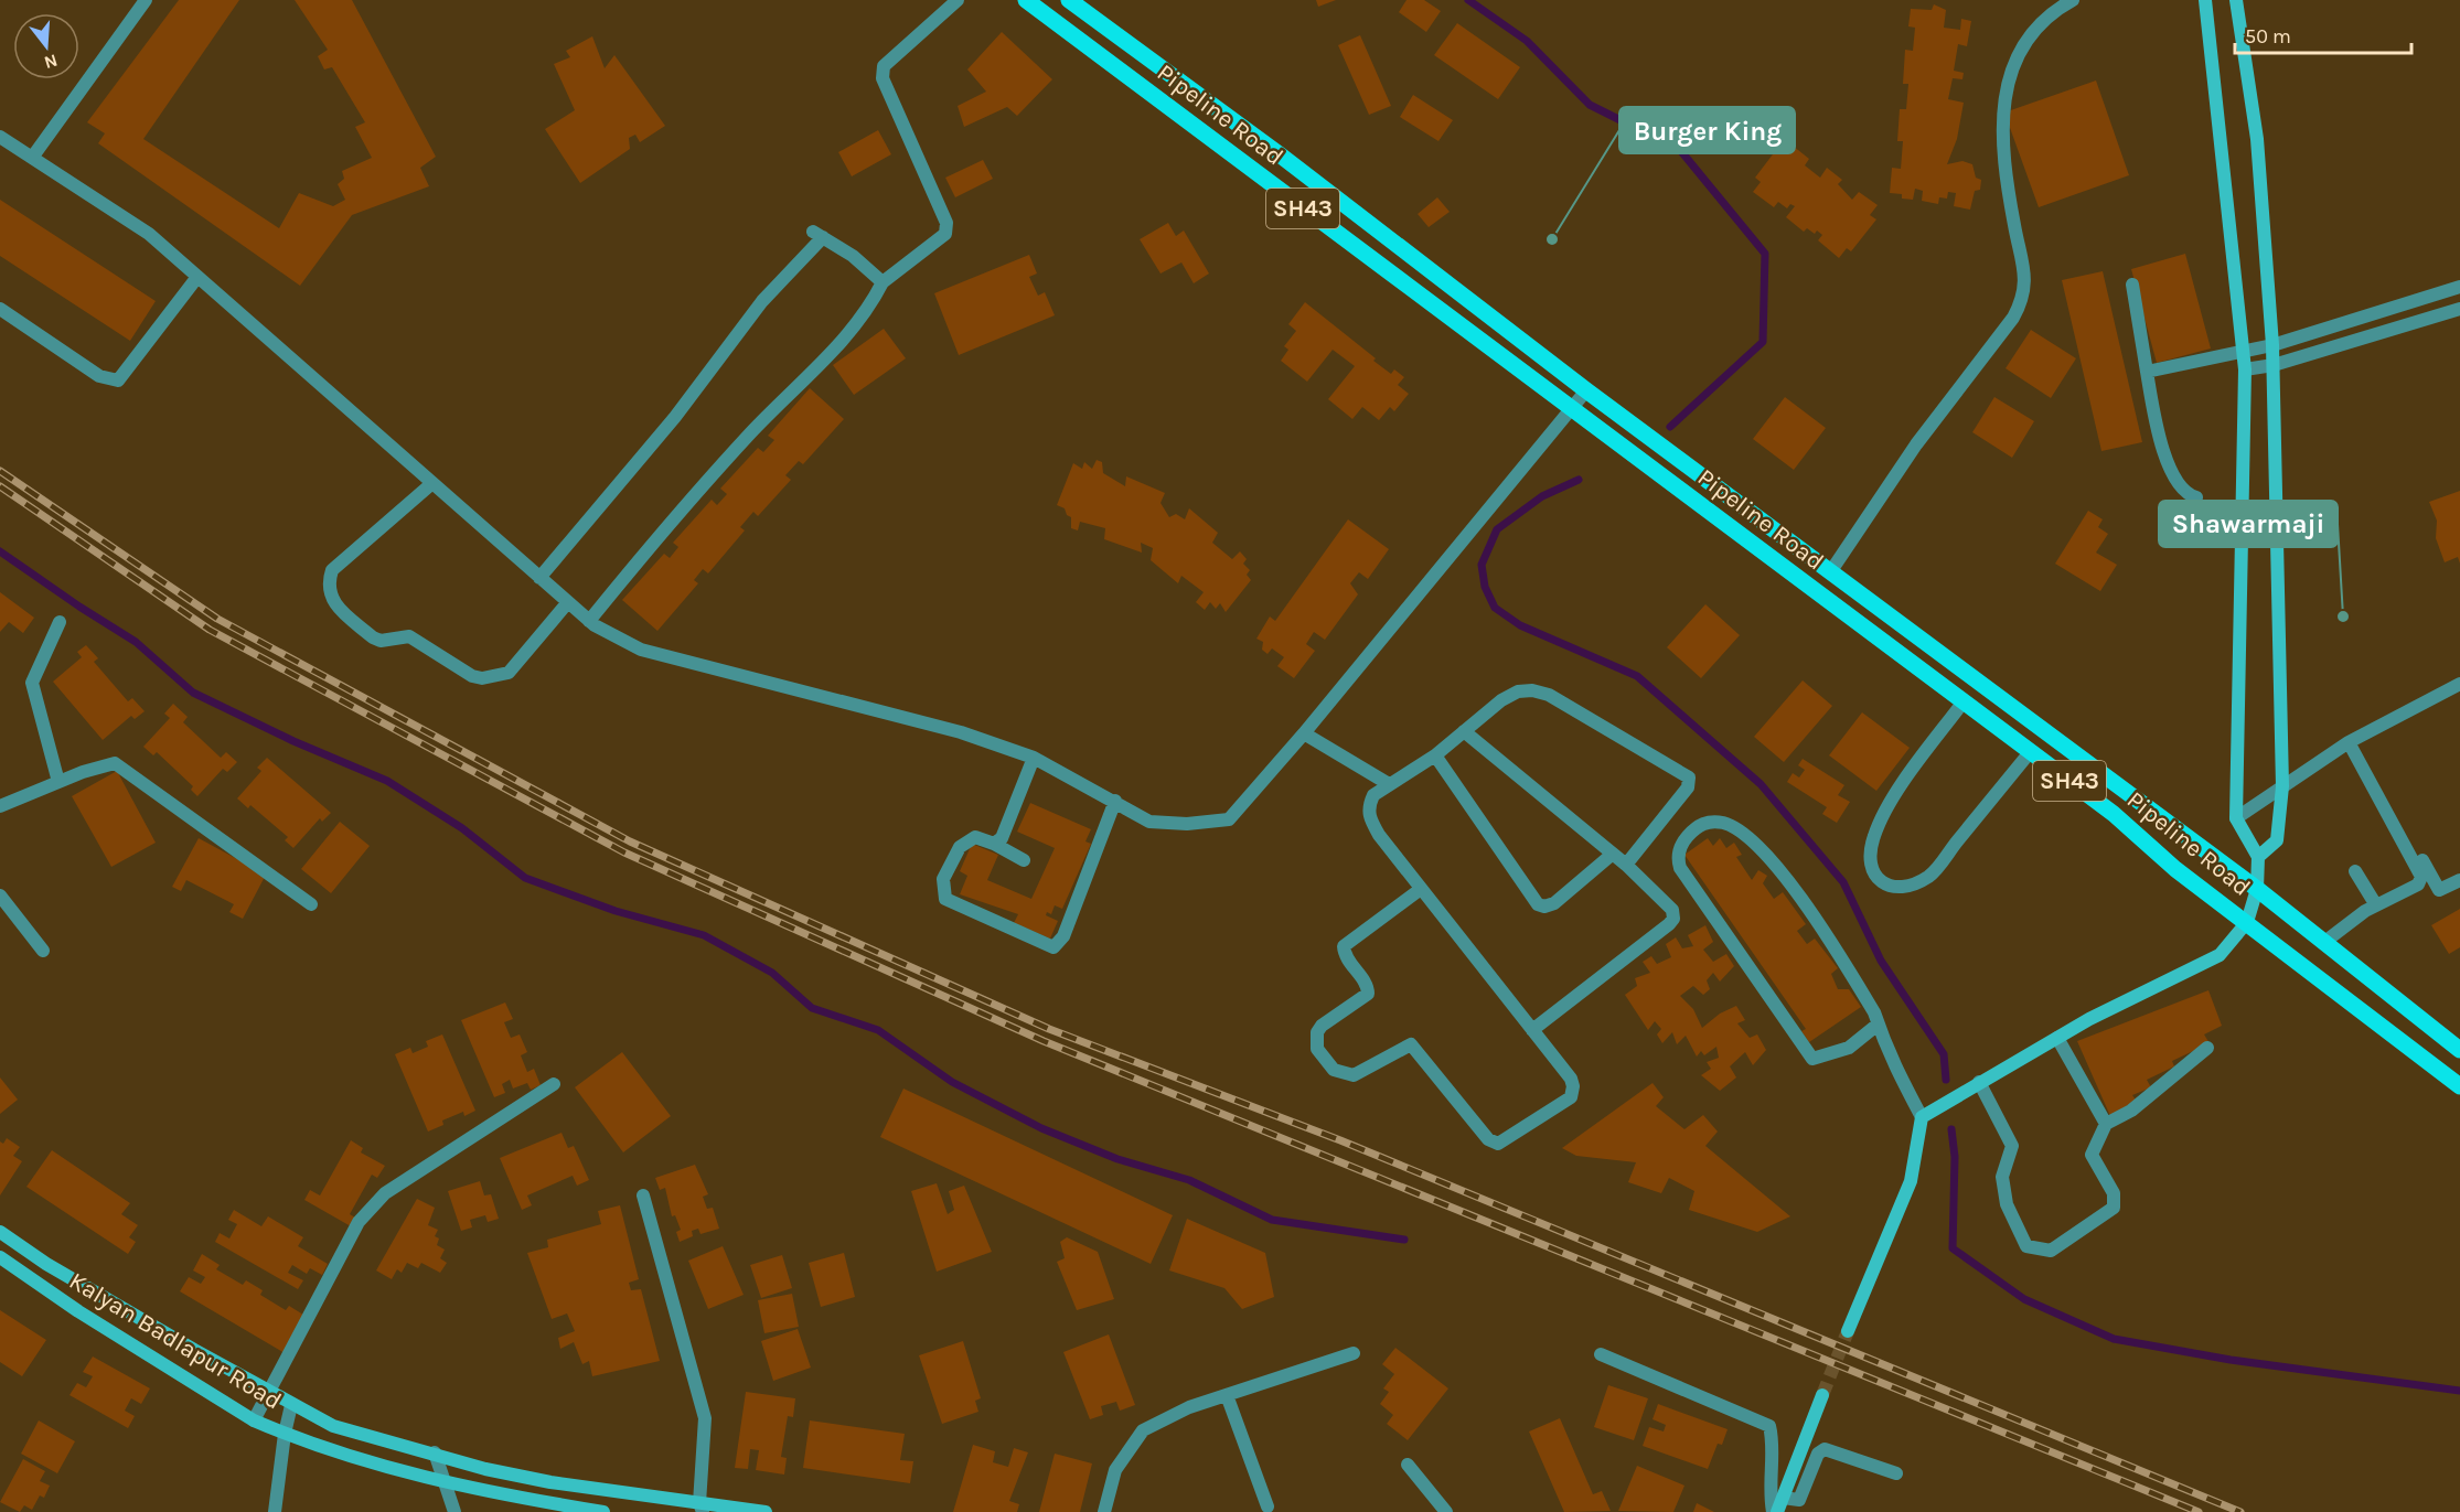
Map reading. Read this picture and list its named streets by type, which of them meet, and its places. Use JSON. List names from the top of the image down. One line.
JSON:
{"streets":{"main road":["Pipeline Road","SH43"],"street":["Kalyan Badlapur Road"]},"places":["Burger King","Shawarmaji"],"scale_bar":"50 m","north":"bottom"}
